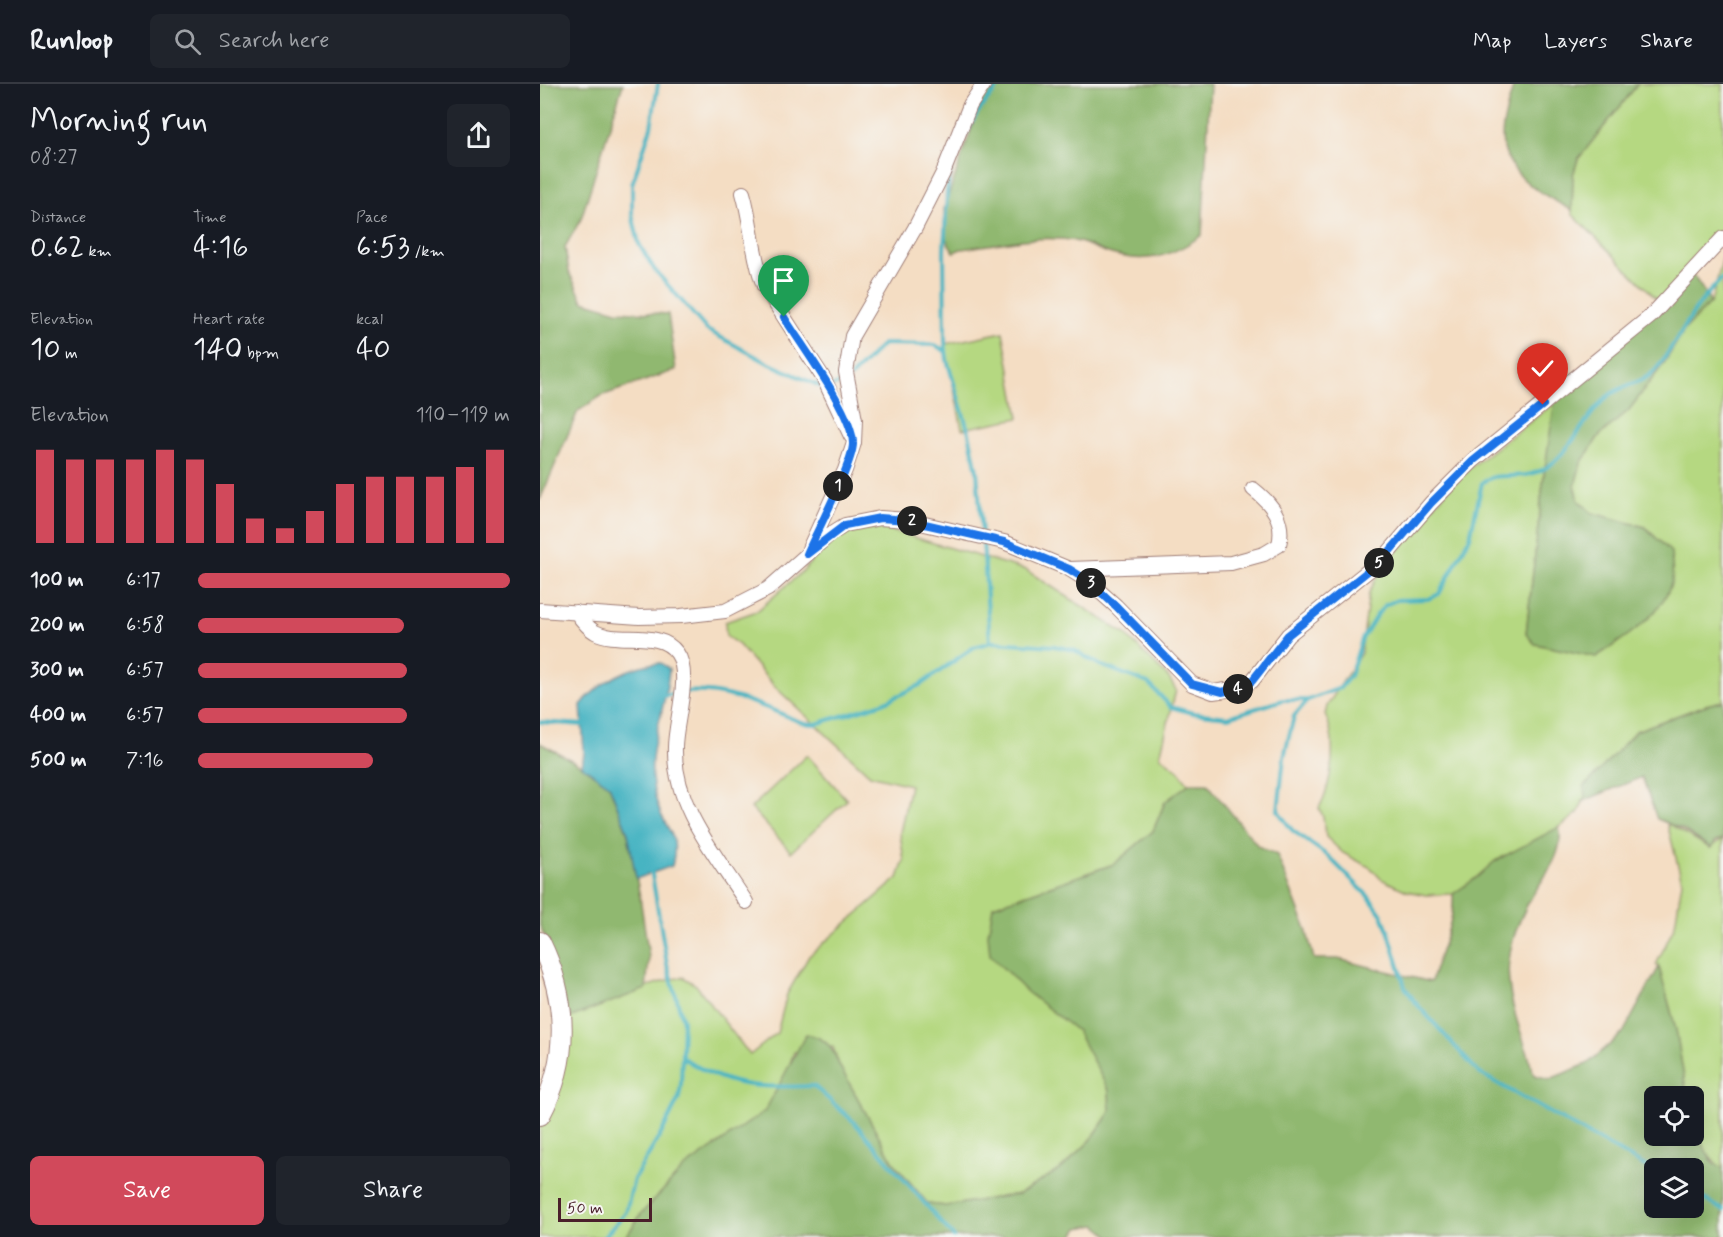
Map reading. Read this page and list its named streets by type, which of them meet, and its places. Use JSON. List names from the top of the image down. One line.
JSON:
{"scale_bar":"50 m","page":{"header":"Runloop","search":"Search here","nav":["Map","Layers","Share"],"heading":["Morning run","08:27"],"stats":[["Distance","0.62 km"],["Time","4:16"],["Pace","6:53 /km"],["Elevation","10 m"],["Heart rate","140 bpm"],["kcal","40"]],"chart":["Elevation","110–119 m"],"pins":["1","2","5","3","4"],"list":[{"name":"100 m","note":"6:17"},{"name":"200 m","note":"6:58"},{"name":"300 m","note":"6:57"},{"name":"400 m","note":"6:57"},{"name":"500 m","note":"7:16"}],"buttons":["Save","Share"],"scale":"50 m"}}
